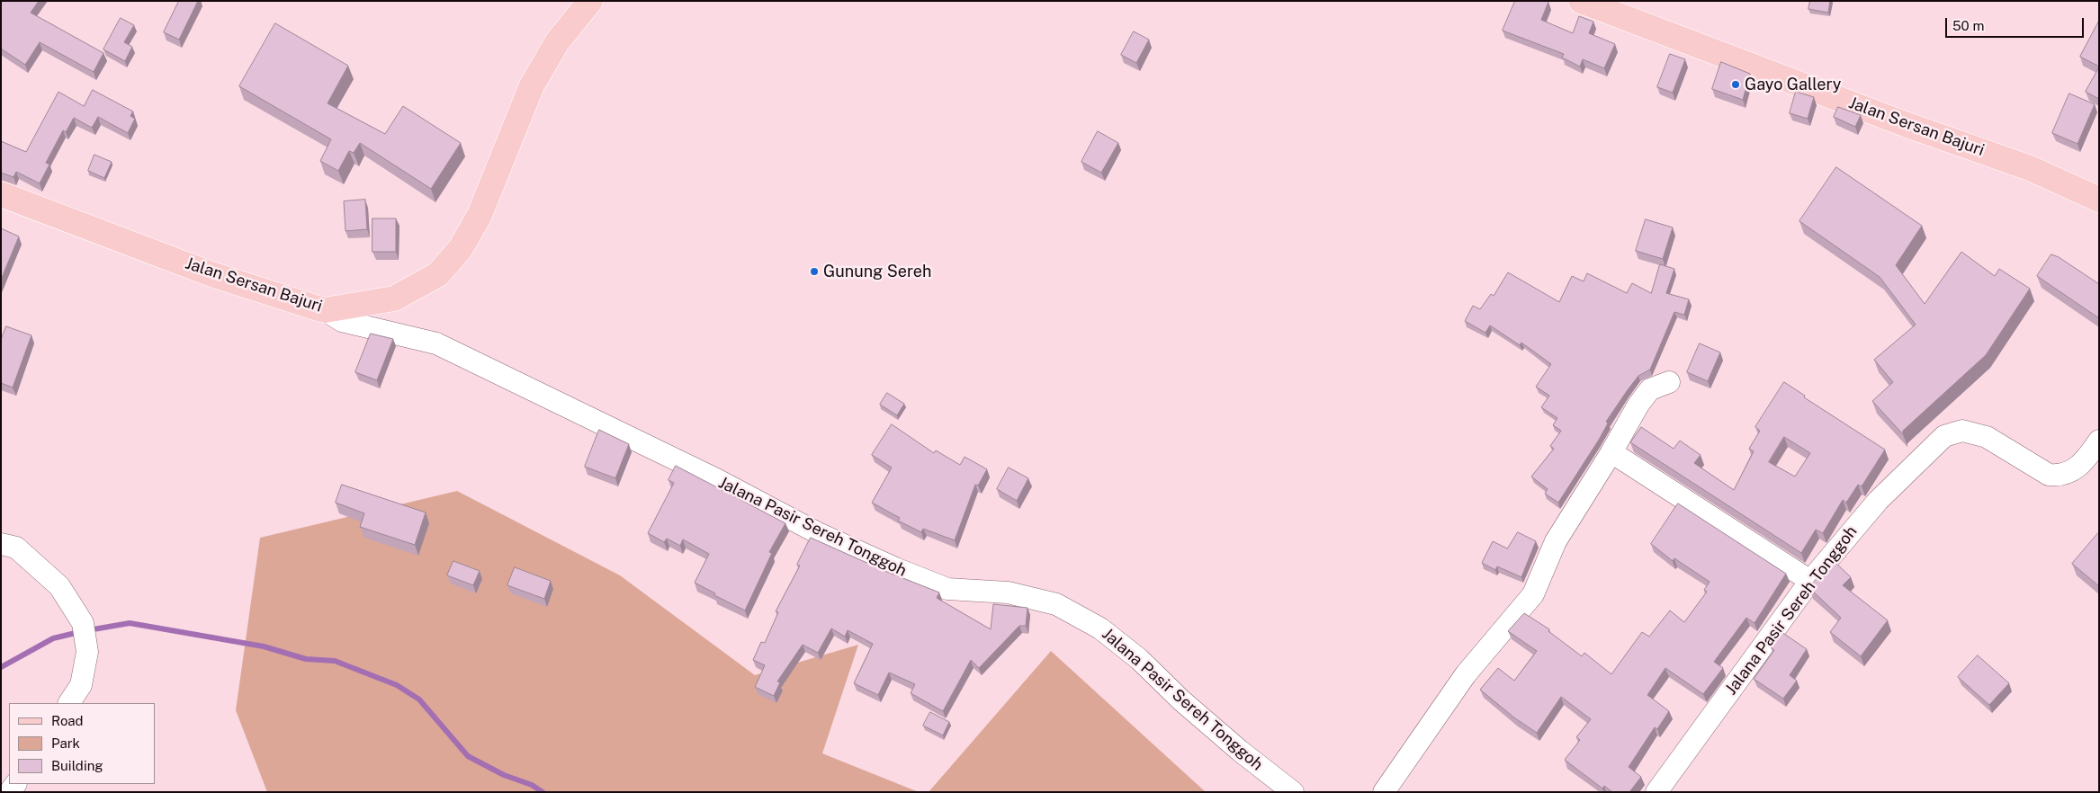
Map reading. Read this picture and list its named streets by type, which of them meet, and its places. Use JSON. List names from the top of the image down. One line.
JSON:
{"streets":{"main road":["Jalan Sersan Bajuri"],"street":["Jalana Pasir Sereh Tonggoh"]},"crossings":[["Jalan Sersan Bajuri","Jalana Pasir Sereh Tonggoh"]],"places":["Gayo Gallery","Gunung Sereh"],"legend":["Road","Park","Building"],"scale_bar":"50 m"}
